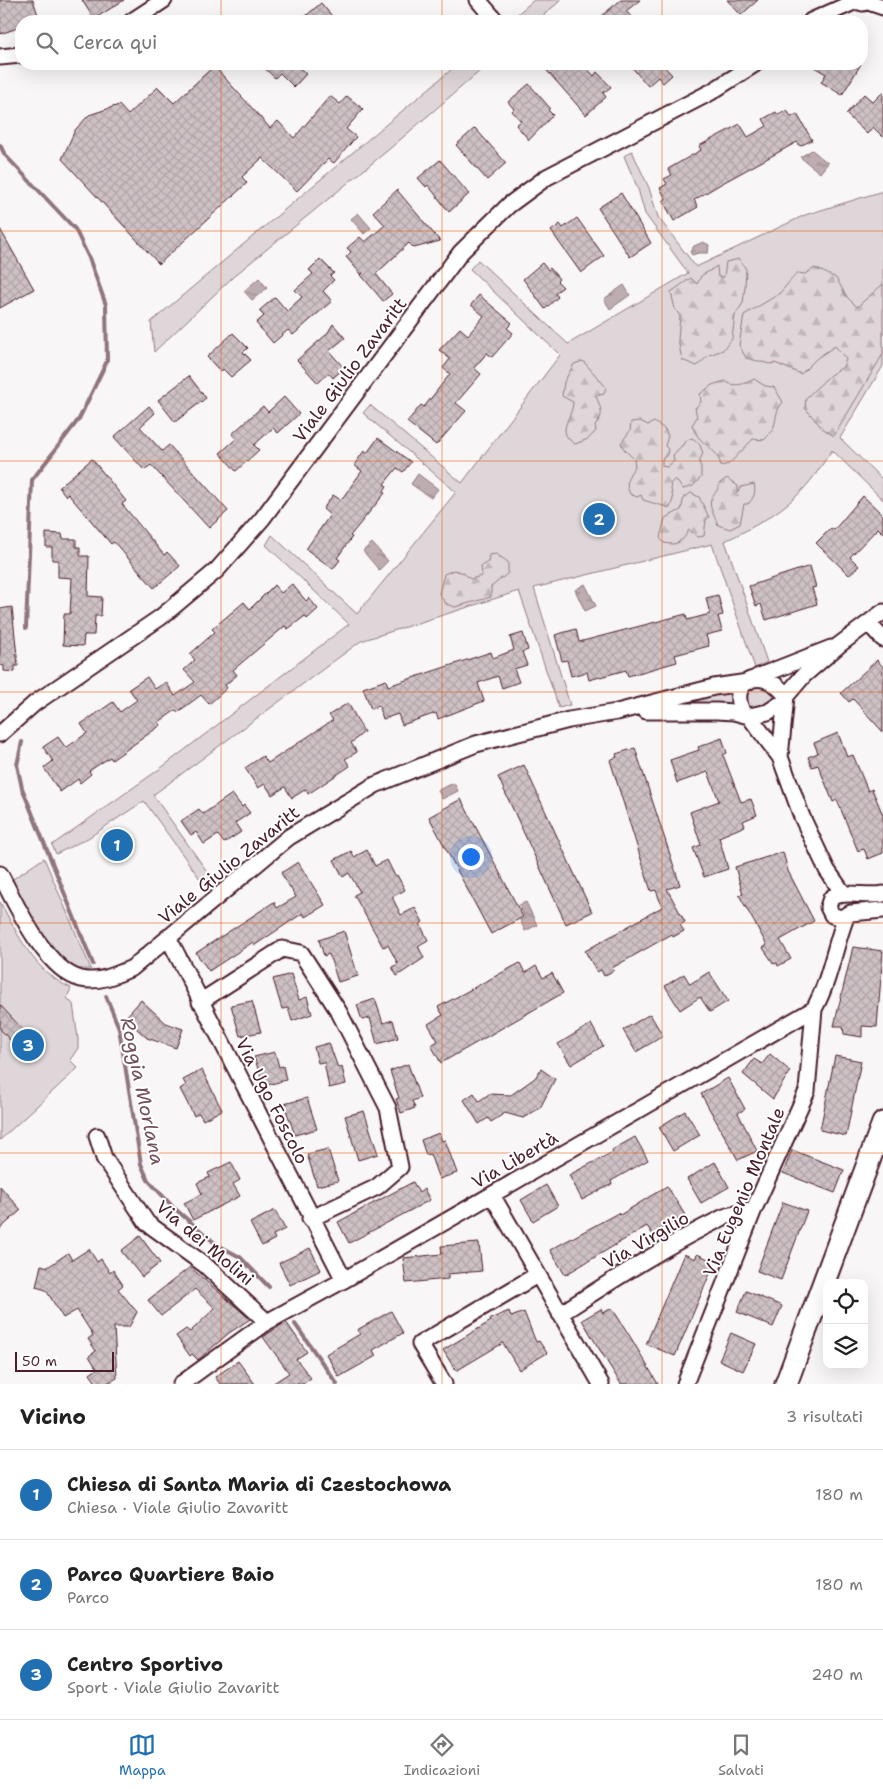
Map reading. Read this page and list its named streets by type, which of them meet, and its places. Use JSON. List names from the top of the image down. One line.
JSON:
{"streets":{"street":["Viale Giulio Zavaritt","Via Ugo Foscolo","Via Libertà","Via Eugenio Montale","Via Virgilio","Via dei Molini"]},"crossings":[["Viale Giulio Zavaritt","Via Ugo Foscolo"],["Via Ugo Foscolo","Via Libertà"],["Via Libertà","Via Eugenio Montale"],["Via Libertà","Via dei Molini"],["Via Eugenio Montale","Via Virgilio"]],"water":["Roggia Morlana"],"scale_bar":"50 m","page":{"search":"Cerca qui","pins":["2","1","3"],"scale":"50 m","heading":["Vicino","3 risultati"],"list":[{"mark":"1","name":"Chiesa di Santa Maria di Czestochowa","note":"Chiesa · Viale Giulio Zavaritt","value":"180 m"},{"mark":"2","name":"Parco Quartiere Baio","note":"Parco","value":"180 m"},{"mark":"3","name":"Centro Sportivo","note":"Sport · Viale Giulio Zavaritt","value":"240 m"}],"nav":["Mappa","Indicazioni","Salvati"]}}
